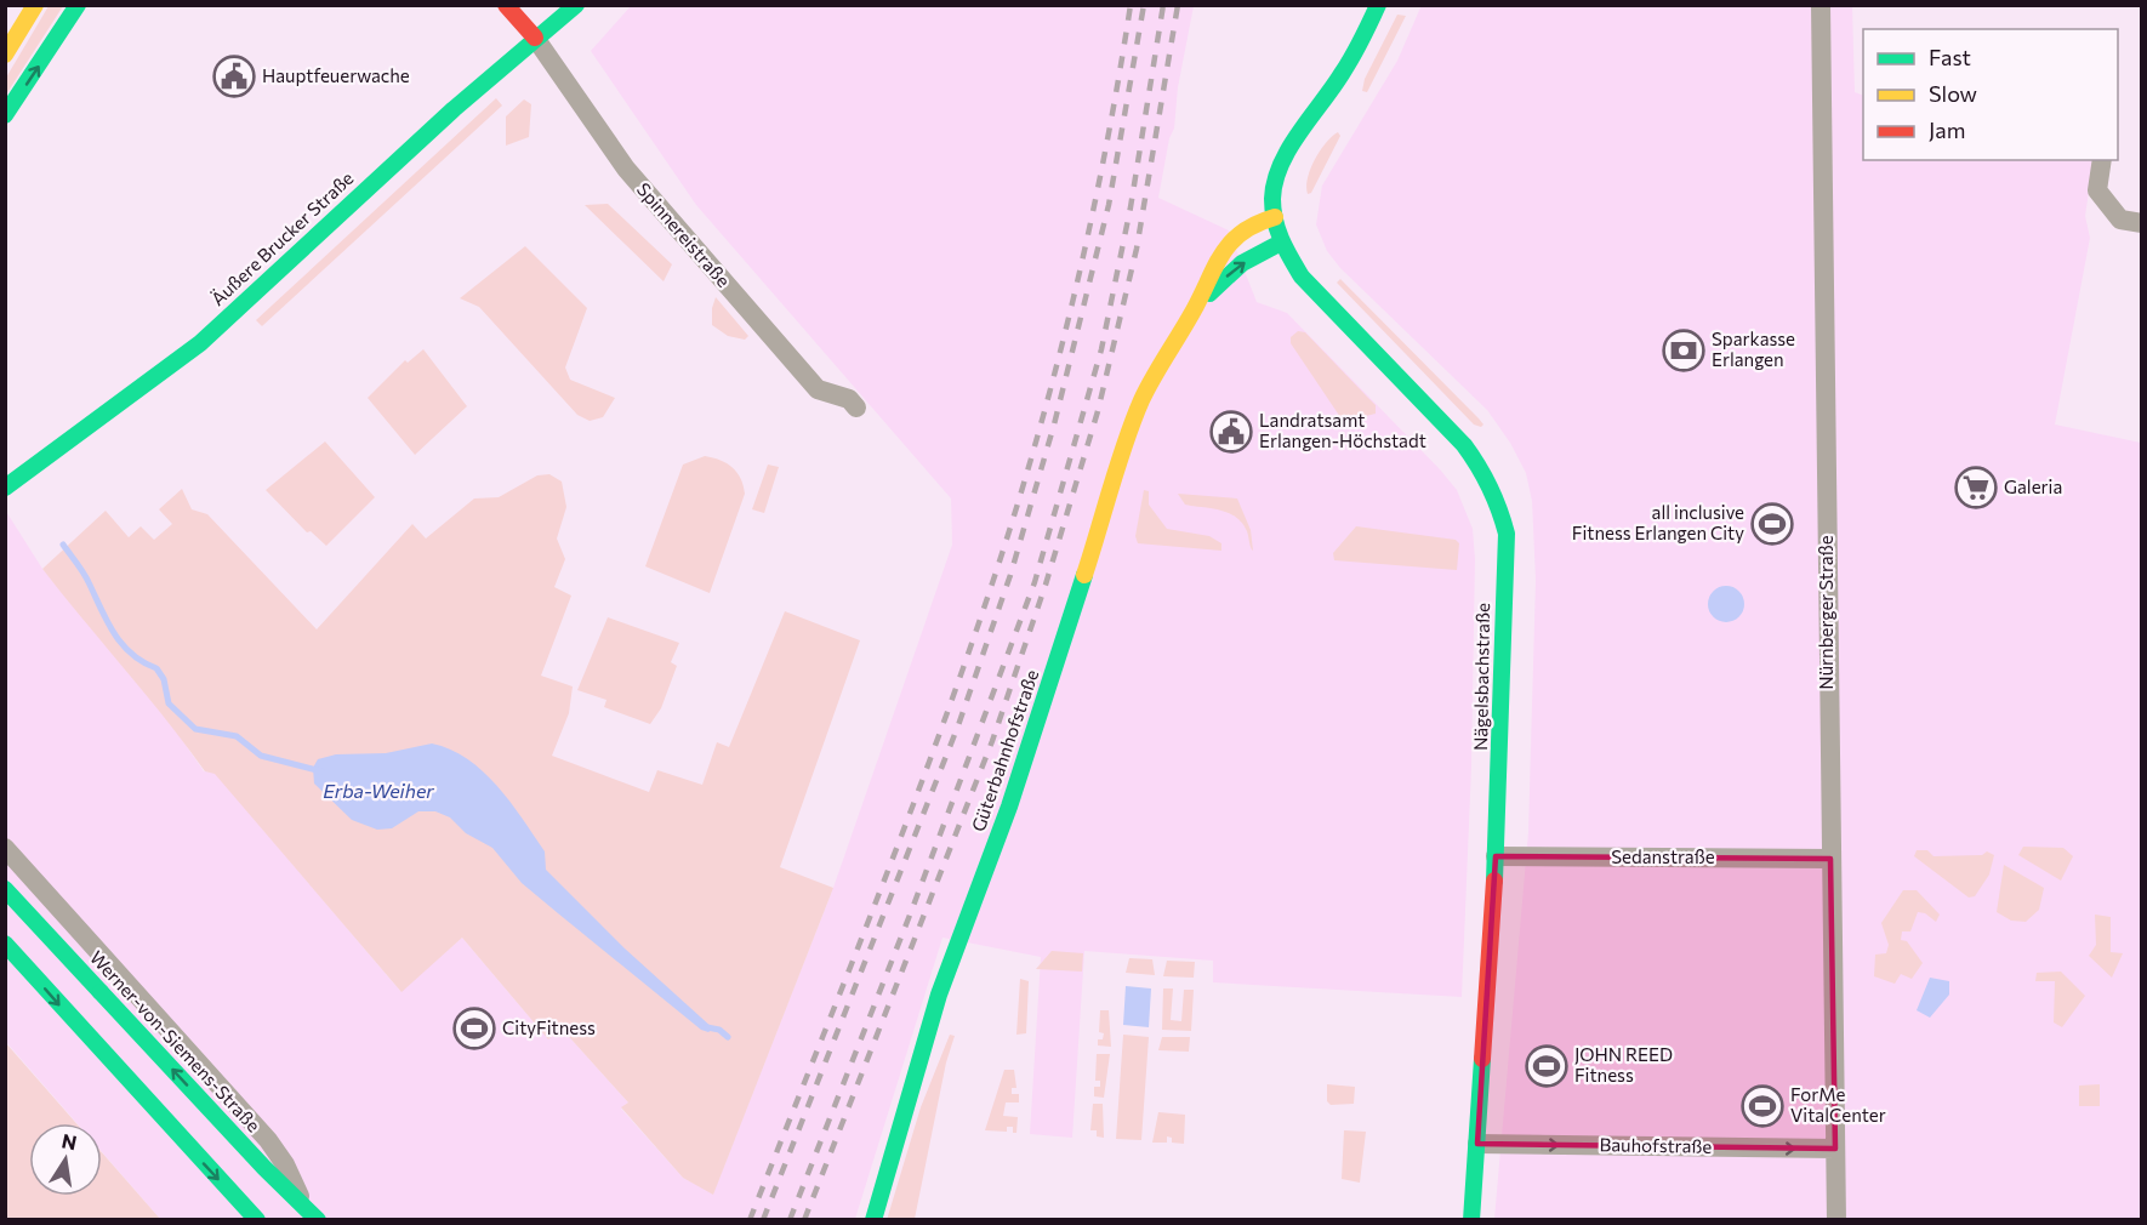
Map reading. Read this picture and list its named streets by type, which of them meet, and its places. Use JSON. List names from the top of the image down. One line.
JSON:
{"streets":{"street":["Spinnereistraße","Äußere Brucker Straße","Nürnberger Straße","Nägelsbachstraße","Güterbahnhofstraße","Sedanstraße","Werner-von-Siemens-Straße","Bauhofstraße"]},"crossings":[["Spinnereistraße","Äußere Brucker Straße"],["Nürnberger Straße","Sedanstraße"],["Nürnberger Straße","Bauhofstraße"],["Nägelsbachstraße","Güterbahnhofstraße"],["Nägelsbachstraße","Sedanstraße"],["Nägelsbachstraße","Bauhofstraße"]],"one_way":["Bauhofstraße"],"water":["Erba-Weiher"],"places":{"public building":["Hauptfeuerwache","Landratsamt Erlangen-Höchstadt"],"bank":["Sparkasse Erlangen"],"supermarket":["Galeria"],"sports":["all inclusive Fitness Erlangen City","CityFitness","JOHN REED Fitness","ForMe VitalCenter"]},"legend":["Fast","Slow","Jam"],"north":"top"}
